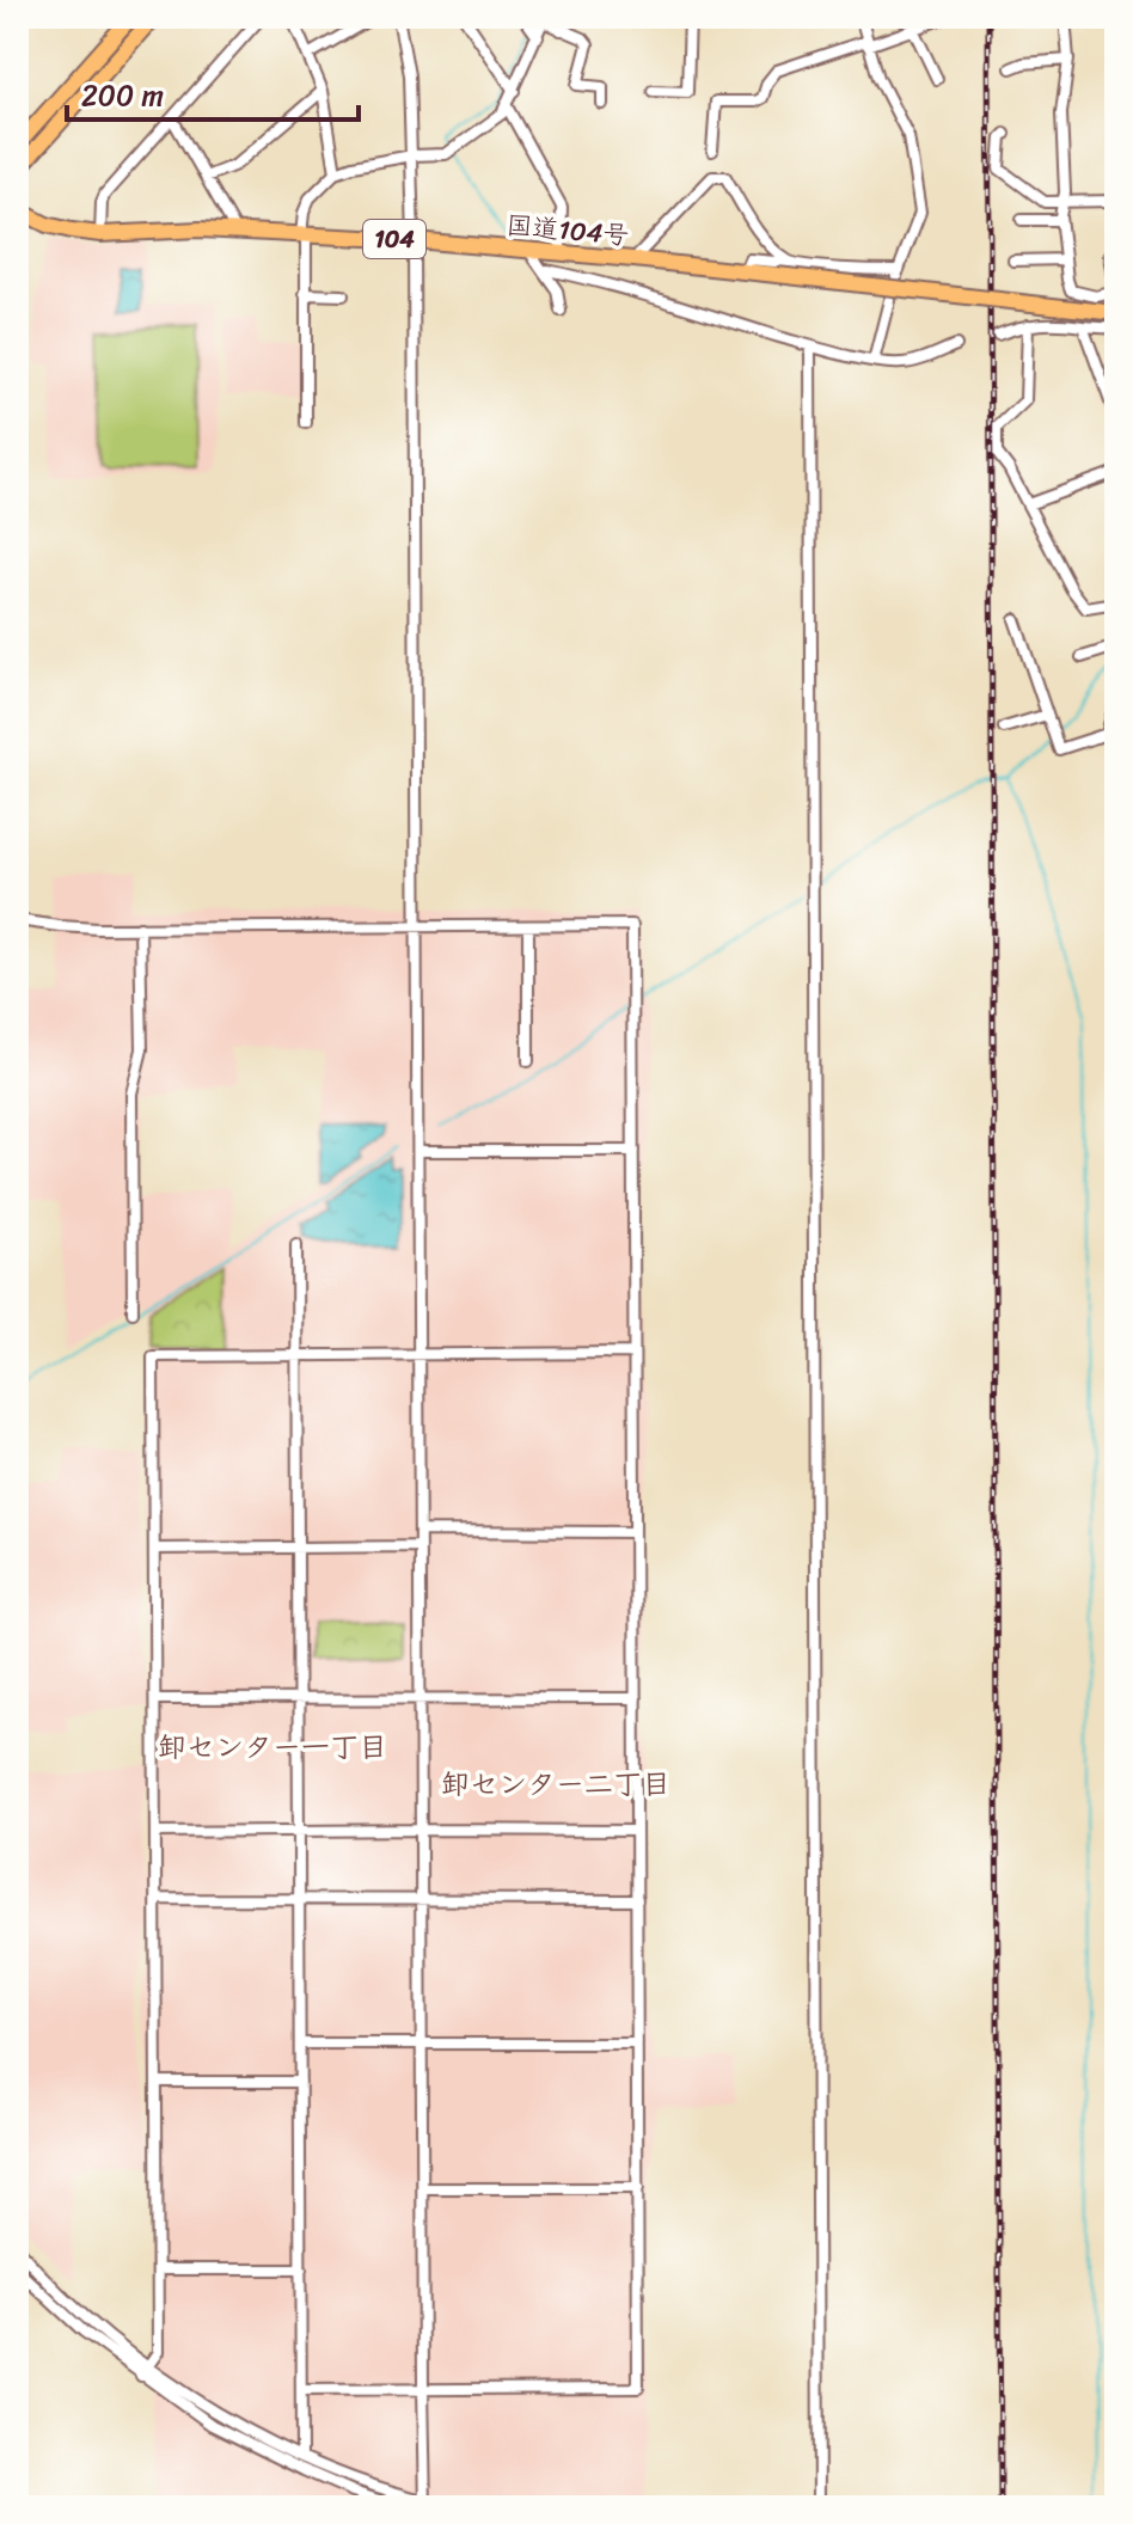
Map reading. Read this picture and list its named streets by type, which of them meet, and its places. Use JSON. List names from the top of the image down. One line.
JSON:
{"streets":{"highway":["国道104号","104"]},"districts":["卸センター一丁目","卸センター二丁目"],"scale_bar":"200 m"}
